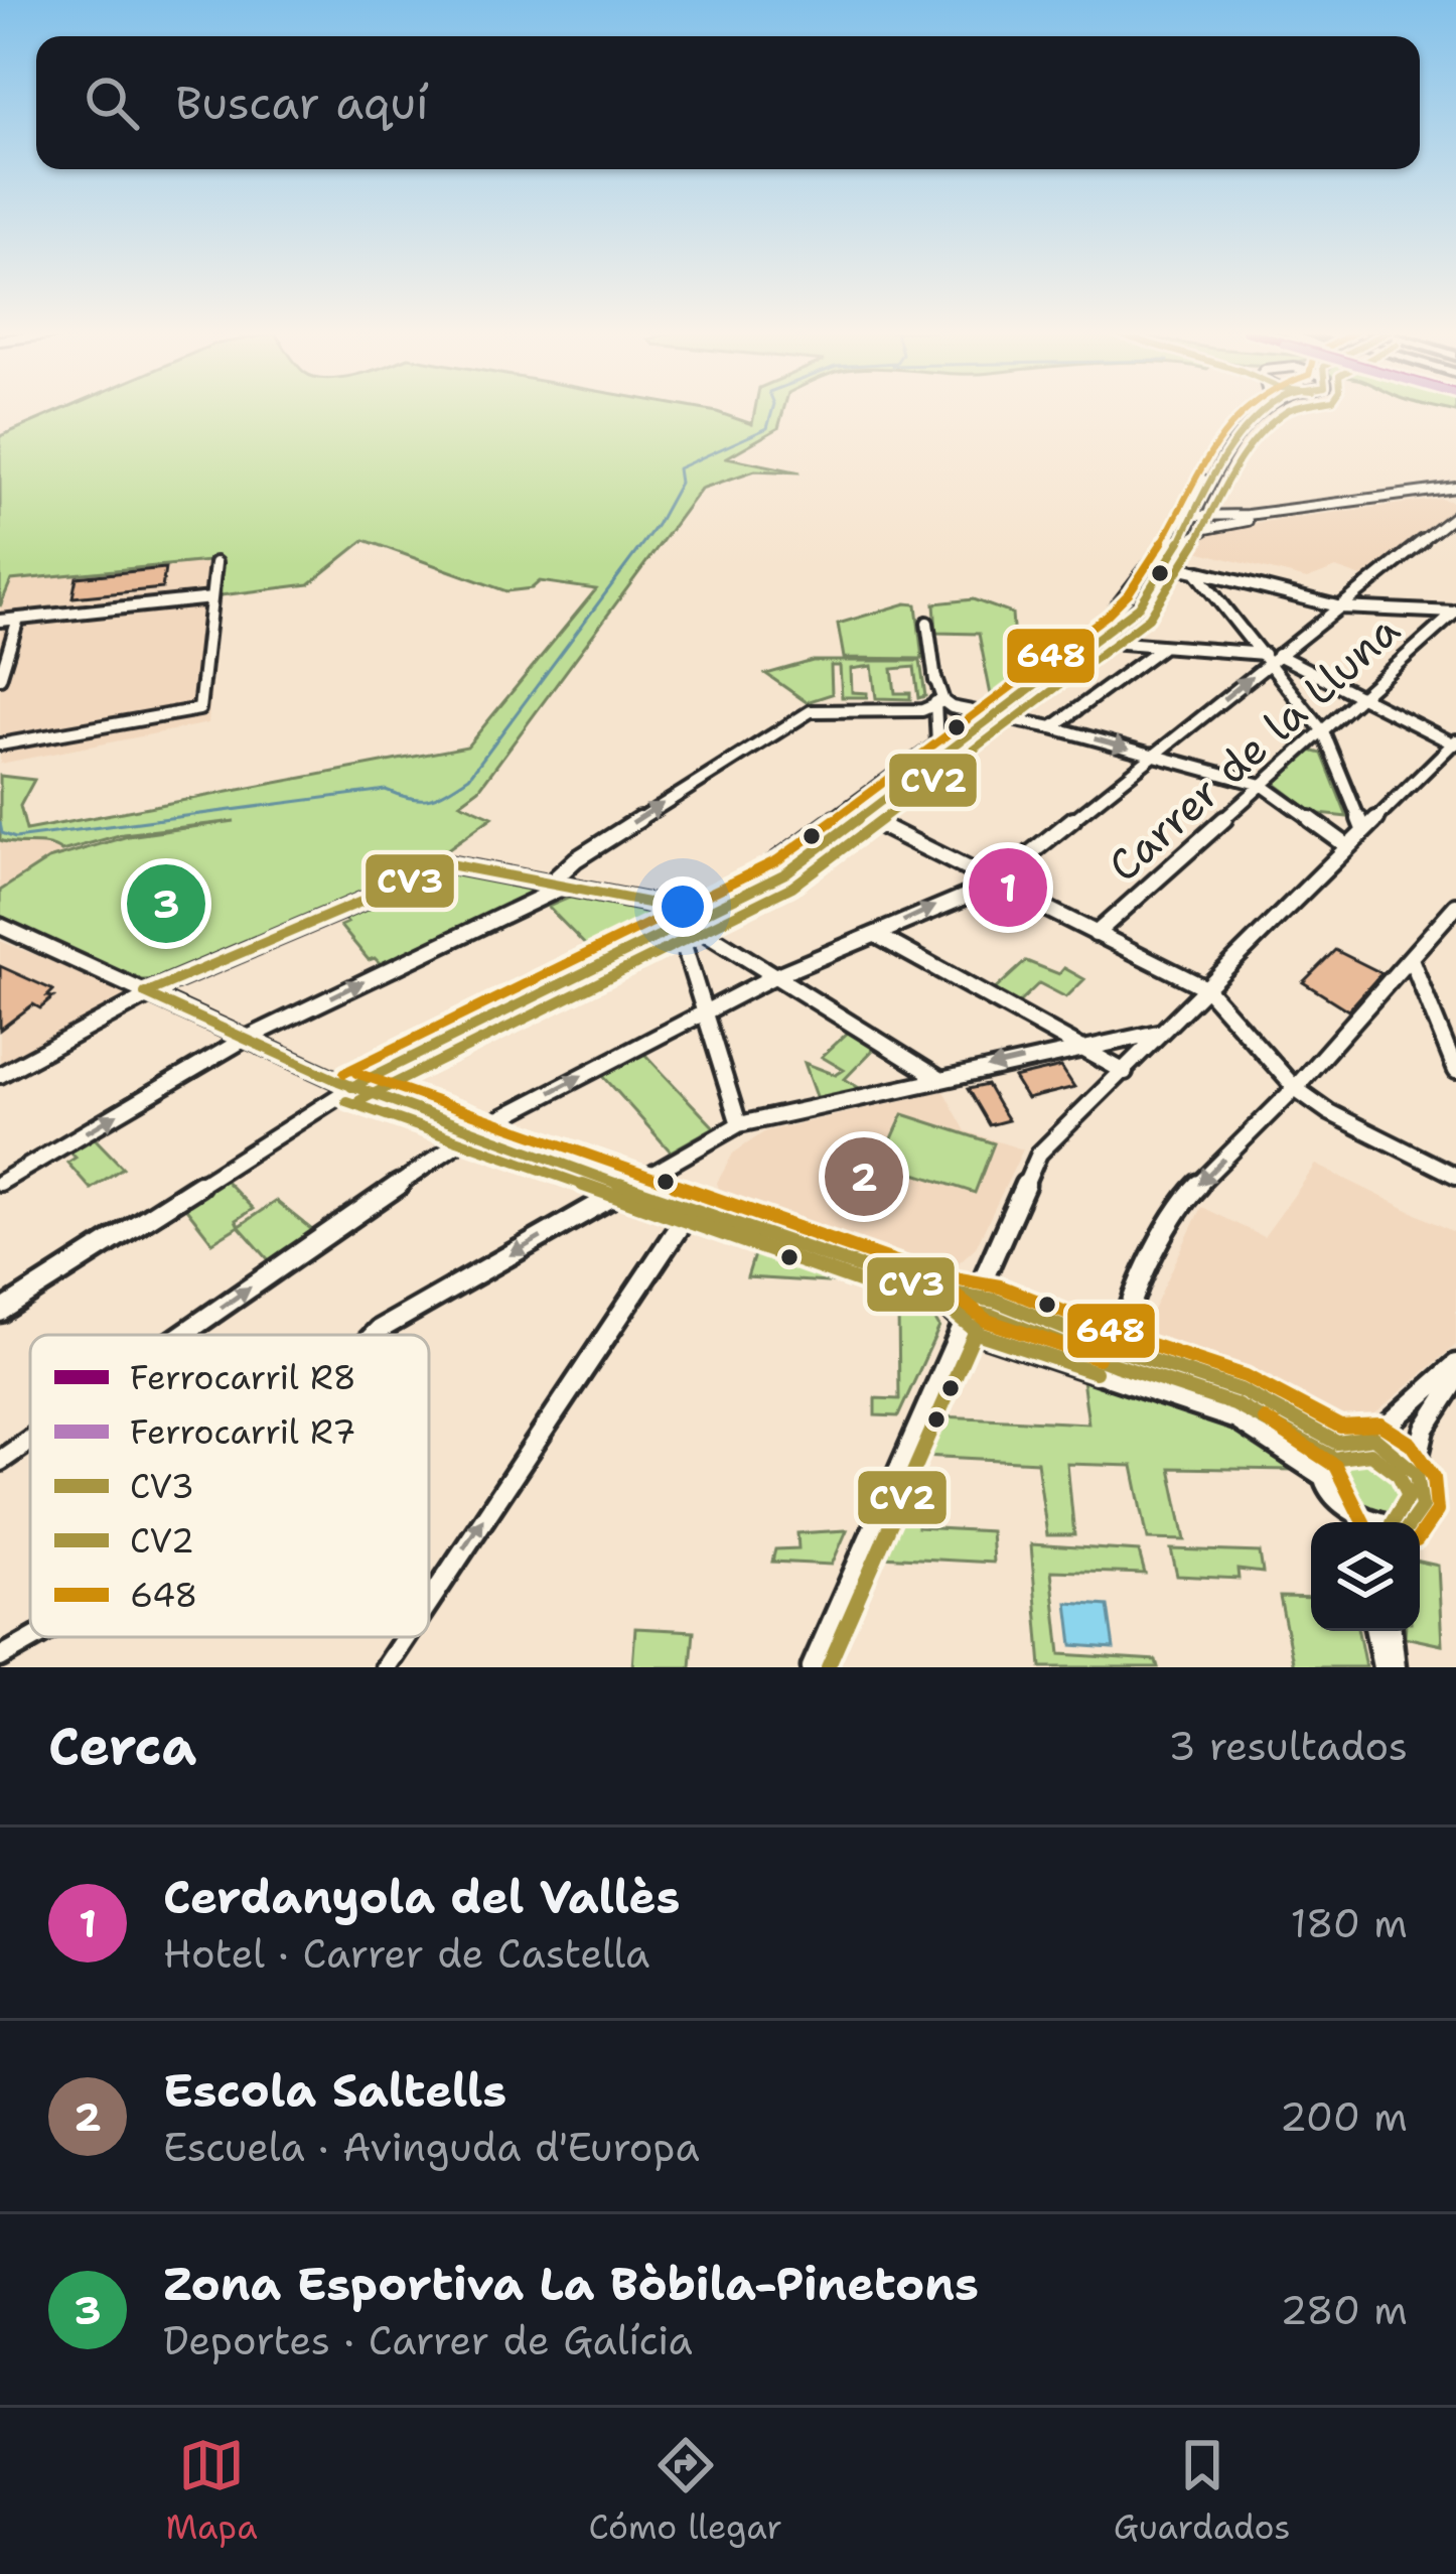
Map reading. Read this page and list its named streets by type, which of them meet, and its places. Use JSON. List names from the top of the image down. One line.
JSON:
{"streets":{"street":["Carrer de la Lluna"]},"lines":["transit line CV3","transit line CV2","transit line 648"],"legend":["Ferrocarril R8","Ferrocarril R7","CV3","CV2","648"],"page":{"search":"Buscar aquí","pins":["1","3","2"],"heading":["Cerca","3 resultados"],"list":[{"mark":"1","name":"Cerdanyola del Vallès","note":"Hotel · Carrer de Castella","value":"180 m"},{"mark":"2","name":"Escola Saltells","note":"Escuela · Avinguda d'Europa","value":"200 m"},{"mark":"3","name":"Zona Esportiva La Bòbila-Pinetons","note":"Deportes · Carrer de Galícia","value":"280 m"}],"nav":["Mapa","Cómo llegar","Guardados"]}}
